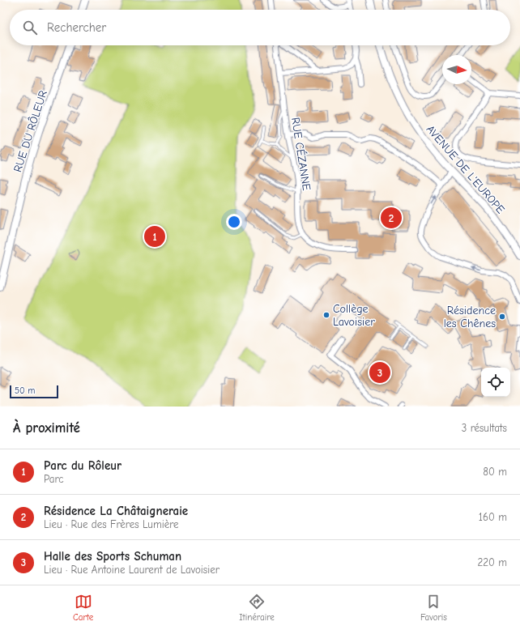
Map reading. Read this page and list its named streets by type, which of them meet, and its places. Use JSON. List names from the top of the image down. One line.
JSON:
{"streets":{"street":["RUE DU RÔLEUR","RUE CÉZANNE","AVENUE DE L'EUROPE"]},"places":["Collège Lavoisier","Résidence les Chênes"],"scale_bar":"50 m","north":"right","page":{"search":"Rechercher","pins":["2","1","3"],"scale":"50 m","heading":["À proximité","3 résultats"],"list":[{"mark":"1","name":"Parc du Rôleur","note":"Parc","value":"80 m"},{"mark":"2","name":"Résidence La Châtaigneraie","note":"Lieu · Rue des Frères Lumière","value":"160 m"},{"mark":"3","name":"Halle des Sports Schuman","note":"Lieu · Rue Antoine Laurent de Lavoisier","value":"220 m"}],"nav":["Carte","Itinéraire","Favoris"]}}
